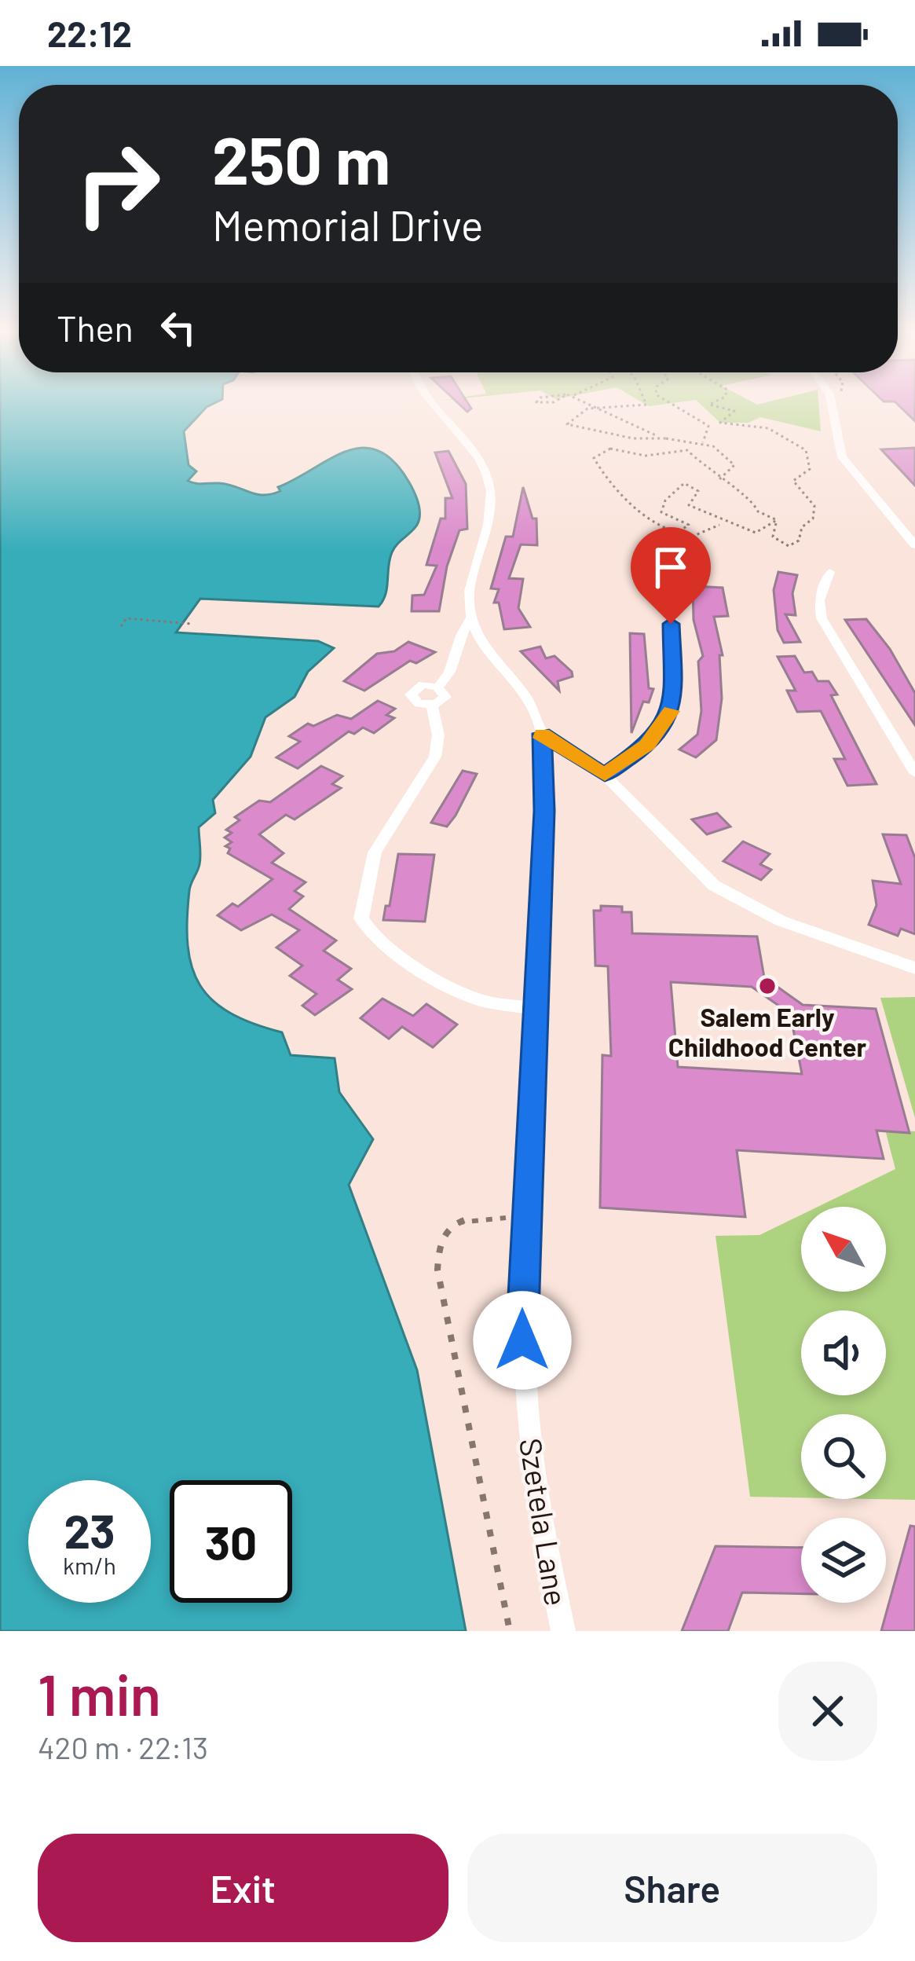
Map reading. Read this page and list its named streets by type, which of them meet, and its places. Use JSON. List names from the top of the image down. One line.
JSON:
{"streets":{"street":["Szetela Lane"]},"places":["Salem Early Childhood Center"],"north":"top left","page":{"status":"22:12","turn":["250 m","Memorial Drive"],"then":"Then","speed":"23 km/h","limit":"30","heading":["1 min","420 m · 22:13"],"buttons":["Exit","Share"]}}
